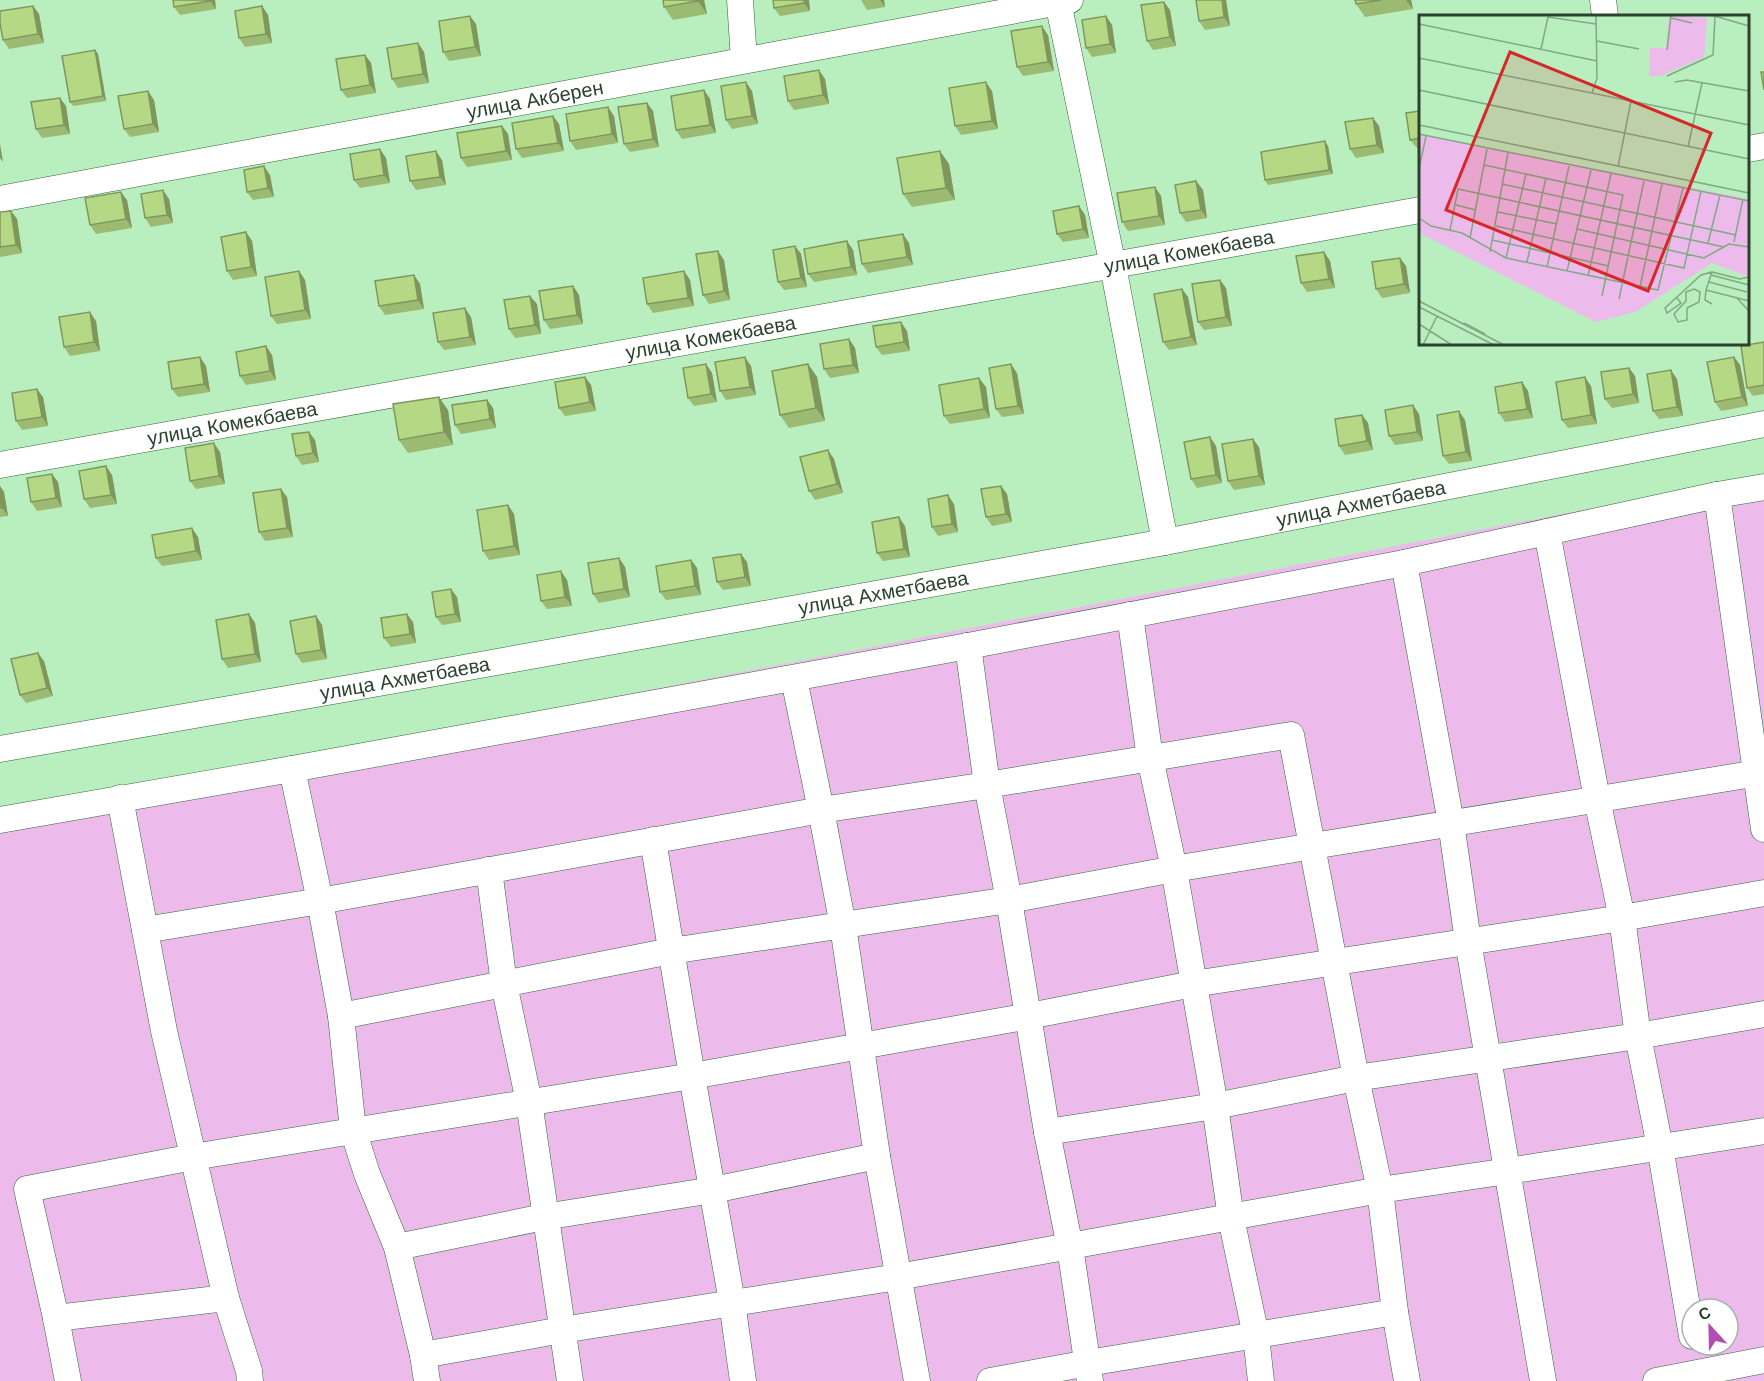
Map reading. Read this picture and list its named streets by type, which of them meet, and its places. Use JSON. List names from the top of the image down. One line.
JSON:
{"streets":{"street":["улица Акберен","улица Комекбаева","улица Ахметбаева"]},"north":"top"}
